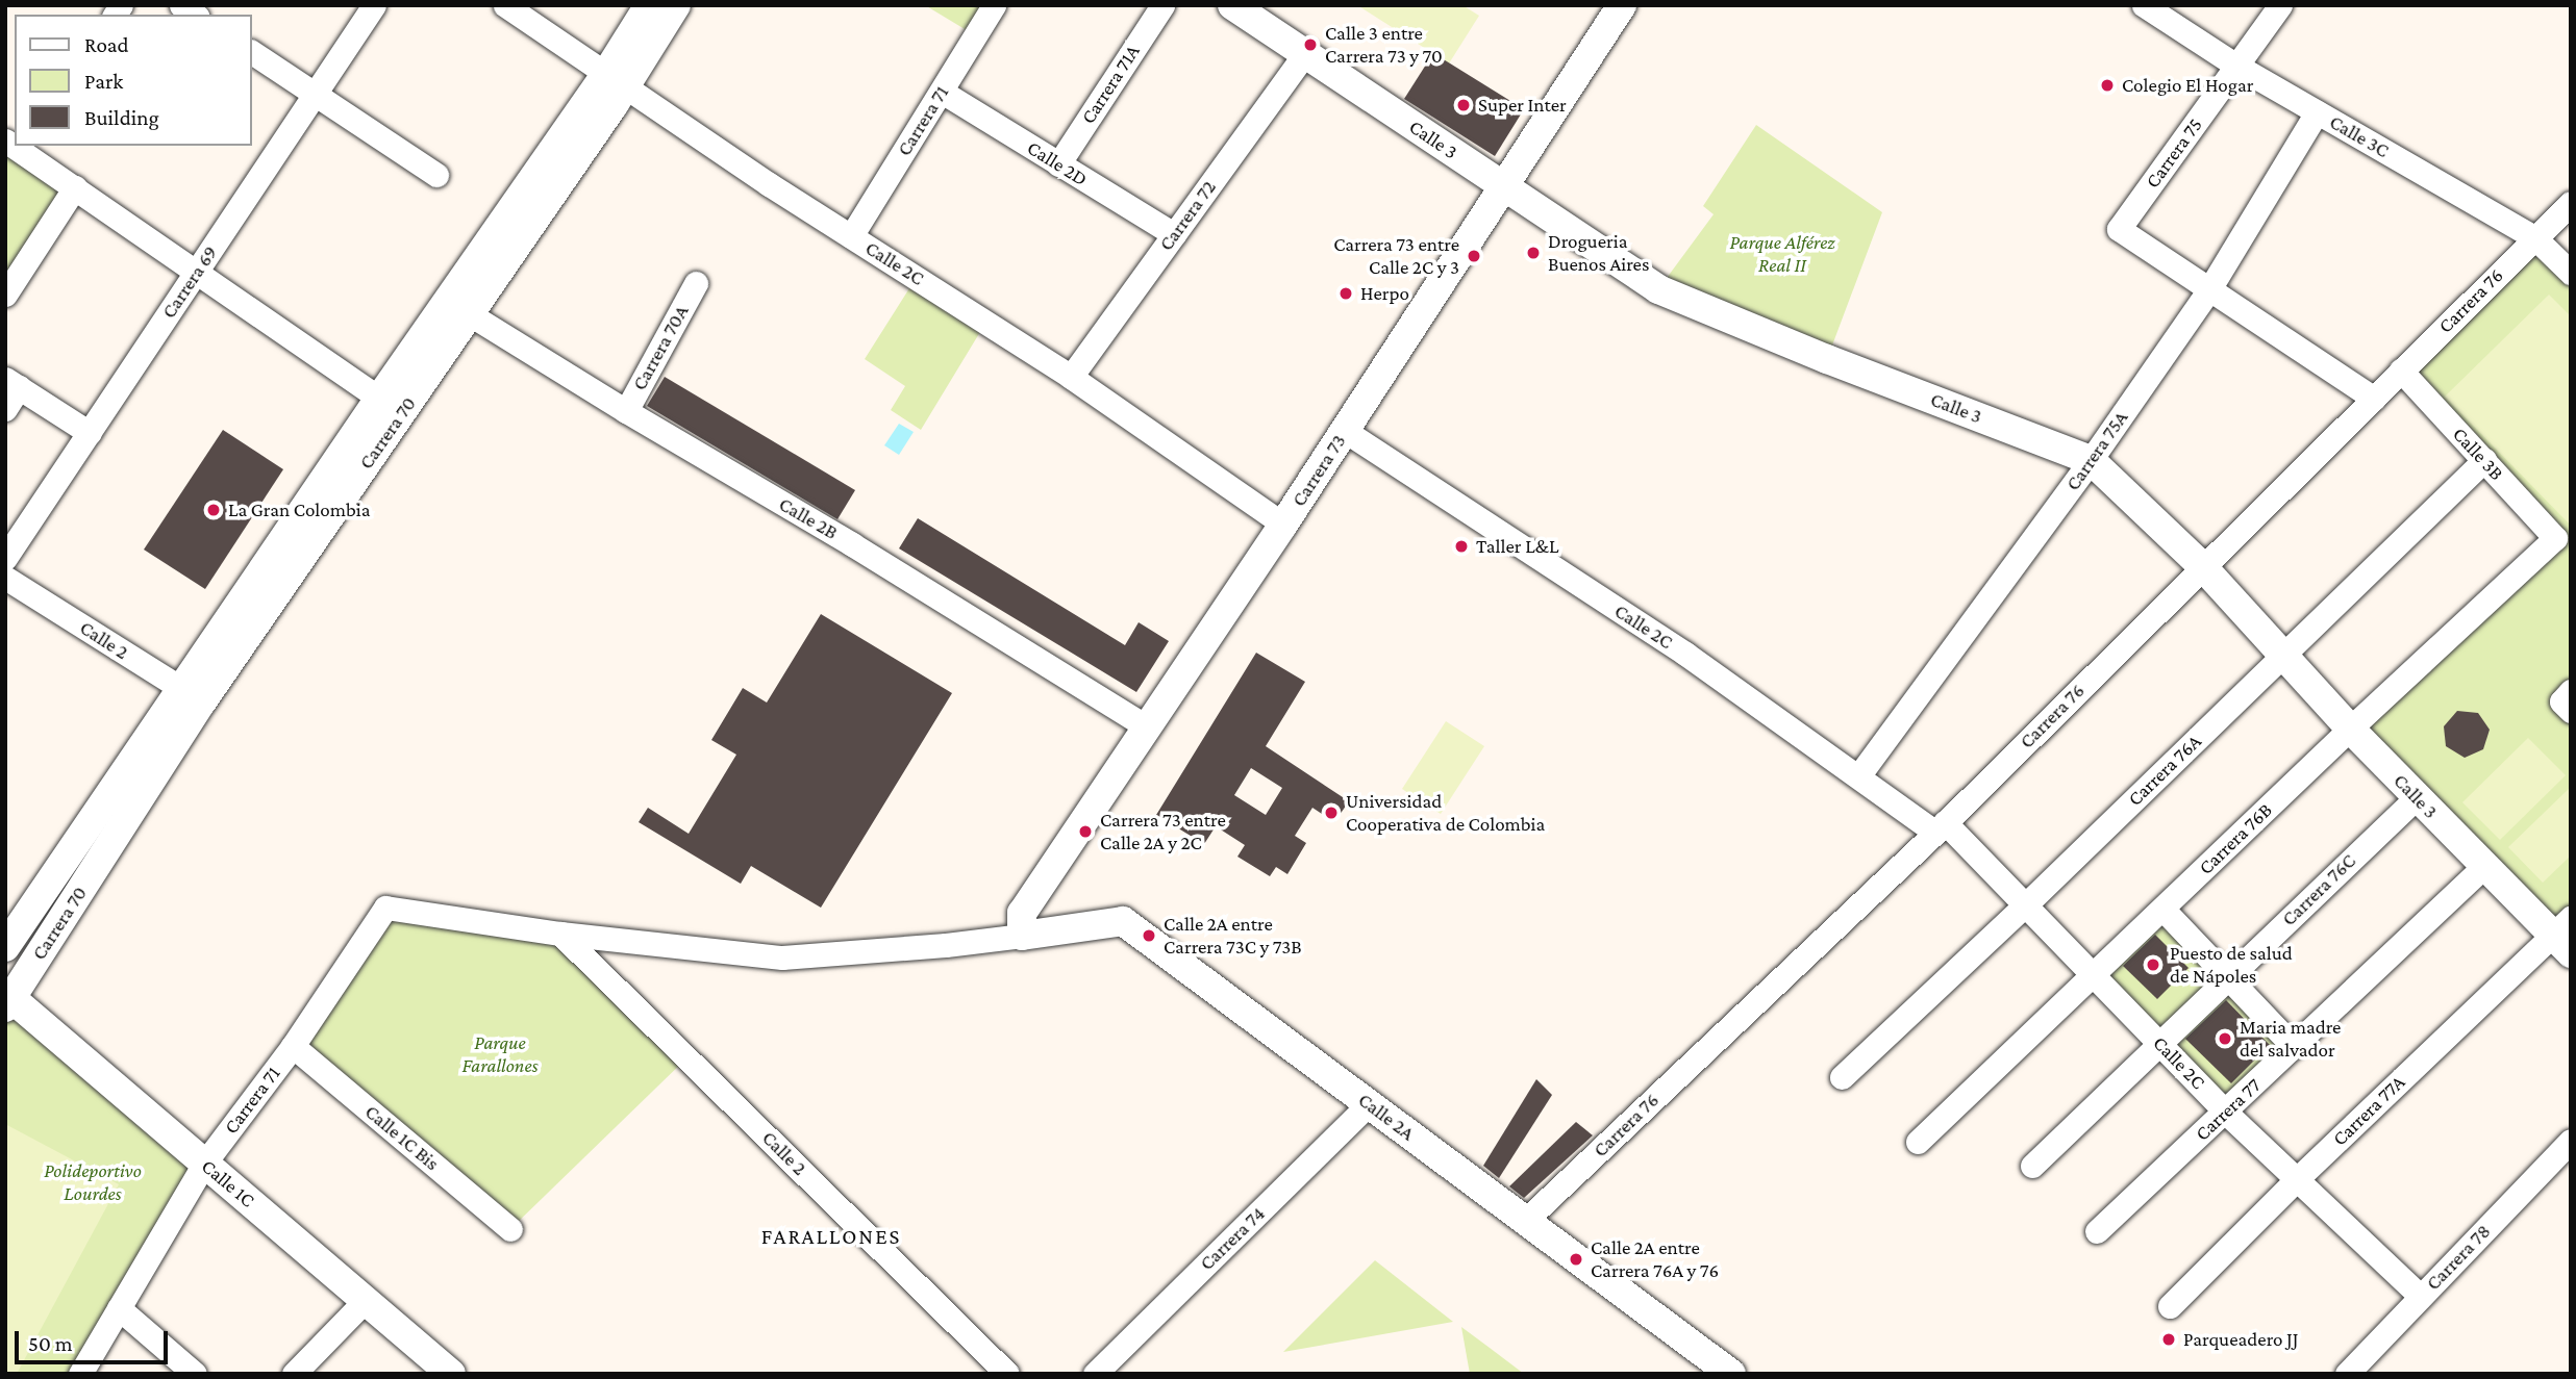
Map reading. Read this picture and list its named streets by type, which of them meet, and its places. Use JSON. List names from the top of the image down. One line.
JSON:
{"streets":{"street":["Carrera 71A","Carrera 71","Calle 3C","Calle 3","Carrera 75","Calle 2D","Carrera 72","Calle 2C","Carrera 69","Carrera 76","Carrera 70A","Carrera 70","Carrera 75A","Calle 3B","Carrera 73","Calle 2B","Calle 2","Carrera 76A","Carrera 76B","Carrera 76C","Carrera 77","Carrera 77A","Calle 2A","Calle 1C Bis","Calle 1C","Carrera 74","Carrera 78"]},"crossings":[["Carrera 71A","Calle 2D"],["Carrera 71","Calle 2D"],["Carrera 71","Calle 2C"],["Carrera 71","Calle 2"],["Carrera 71","Calle 1C Bis"],["Carrera 71","Calle 1C"],["Calle 3C","Carrera 75"],["Calle 3C","Carrera 76"],["Calle 3C","Carrera 75A"],["Calle 3","Carrera 72"],["Calle 3","Carrera 76"],["Calle 3","Carrera 75A"],["Calle 3","Carrera 73"],["Calle 3","Carrera 76A"],["Calle 3","Carrera 76B"],["Calle 3","Carrera 76C"],["Calle 3","Carrera 77"],["Calle 3","Carrera 77A"],["Carrera 75","Carrera 75A"],["Calle 2D","Carrera 72"],["Carrera 72","Calle 2C"],["Calle 2C","Carrera 76"],["Calle 2C","Carrera 70"],["Calle 2C","Carrera 75A"],["Calle 2C","Carrera 73"],["Calle 2C","Carrera 76A"],["Calle 2C","Carrera 76B"],["Calle 2C","Carrera 76C"],["Calle 2C","Carrera 77"],["Calle 2C","Carrera 77A"],["Calle 2C","Carrera 78"],["Carrera 76","Calle 3B"],["Carrera 76","Calle 2A"],["Carrera 70A","Calle 2B"],["Carrera 70","Calle 2B"],["Carrera 70","Calle 2"],["Carrera 70","Calle 1C"],["Calle 3B","Carrera 76A"],["Calle 3B","Carrera 76B"],["Carrera 73","Calle 2B"],["Carrera 73","Calle 2A"],["Calle 2A","Carrera 74"]],"districts":["FARALLONES"],"parks":["Parque Alférez Real II","Parque Farallones","Polideportivo Lourdes"],"places":["Calle 3 entre Carrera 73 y 70","Colegio El Hogar","Super Inter","Drogueria Buenos Aires","Carrera 73 entre Calle 2C y 3","Herpo","La Gran Colombia","Taller L&L","Universidad Cooperativa de Colombia","Carrera 73 entre Calle 2A y 2C","Calle 2A entre Carrera 73C y 73B","Puesto de salud de Nápoles","Maria madre del salvador","Calle 2A entre Carrera 76A y 76","Parqueadero JJ"],"legend":["Road","Park","Building"],"scale_bar":"50 m"}
